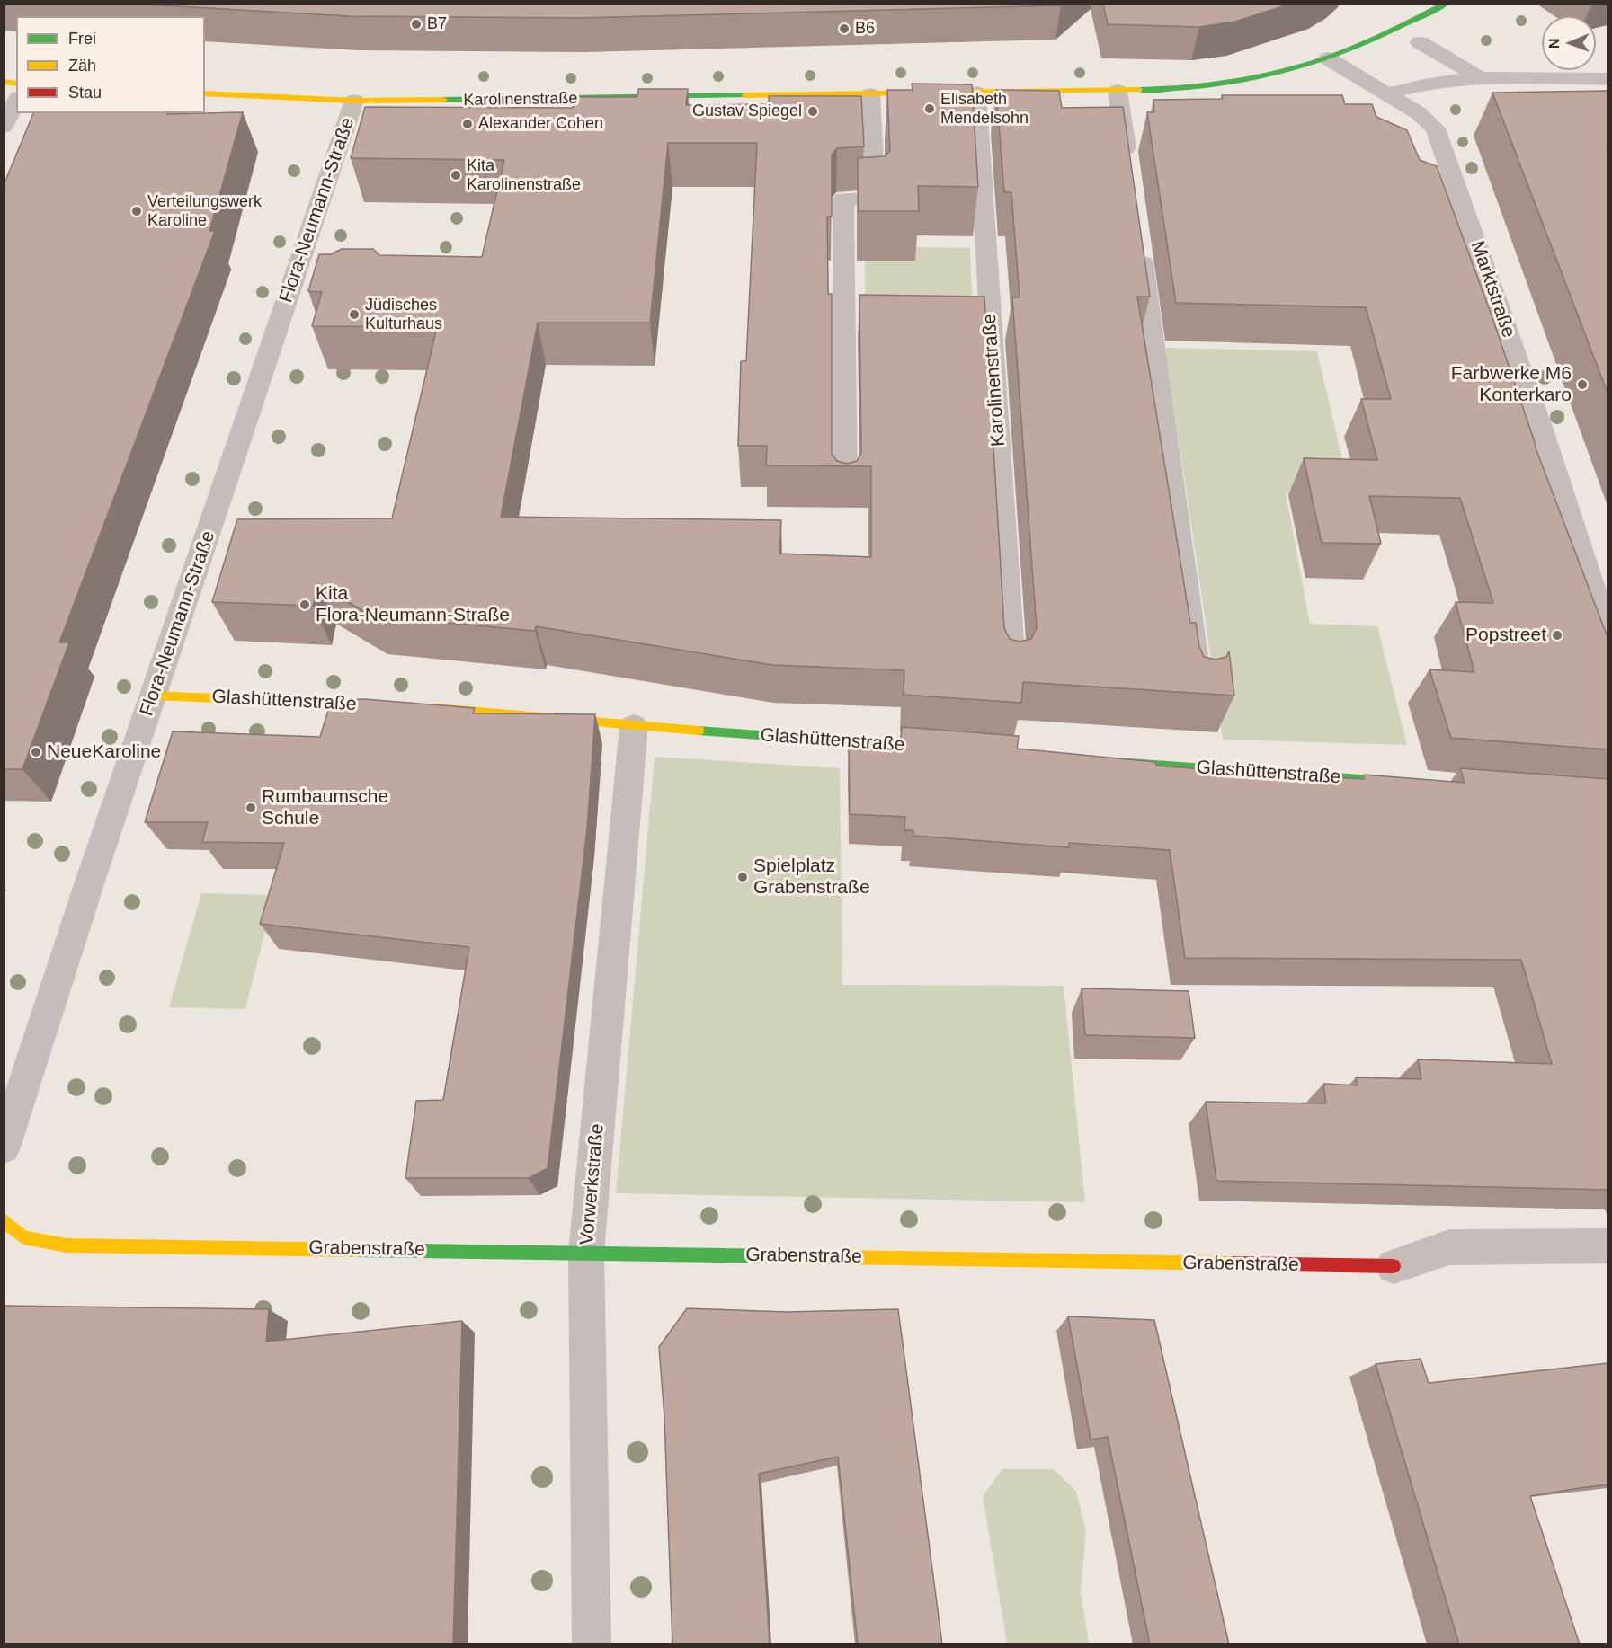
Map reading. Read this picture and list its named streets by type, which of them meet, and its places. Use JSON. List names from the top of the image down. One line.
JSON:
{"streets":{"street":["Karolinenstraße","Flora-Neumann-Straße","Marktstraße","Glashüttenstraße","Vorwerkstraße","Grabenstraße"]},"crossings":[["Karolinenstraße","Flora-Neumann-Straße"],["Karolinenstraße","Marktstraße"],["Flora-Neumann-Straße","Glashüttenstraße"],["Glashüttenstraße","Vorwerkstraße"],["Vorwerkstraße","Grabenstraße"]],"places":["B7","B6","Elisabeth Mendelsohn","Gustav Spiegel","Alexander Cohen","Kita Karolinenstraße","Verteilungswerk Karoline","Jüdisches Kulturhaus","Farbwerke M6 Konterkaro","Kita Flora-Neumann-Straße","Popstreet","NeueKaroline","Rumbaumsche Schule","Spielplatz Grabenstraße"],"legend":["Frei","Zäh","Stau"],"north":"left"}
